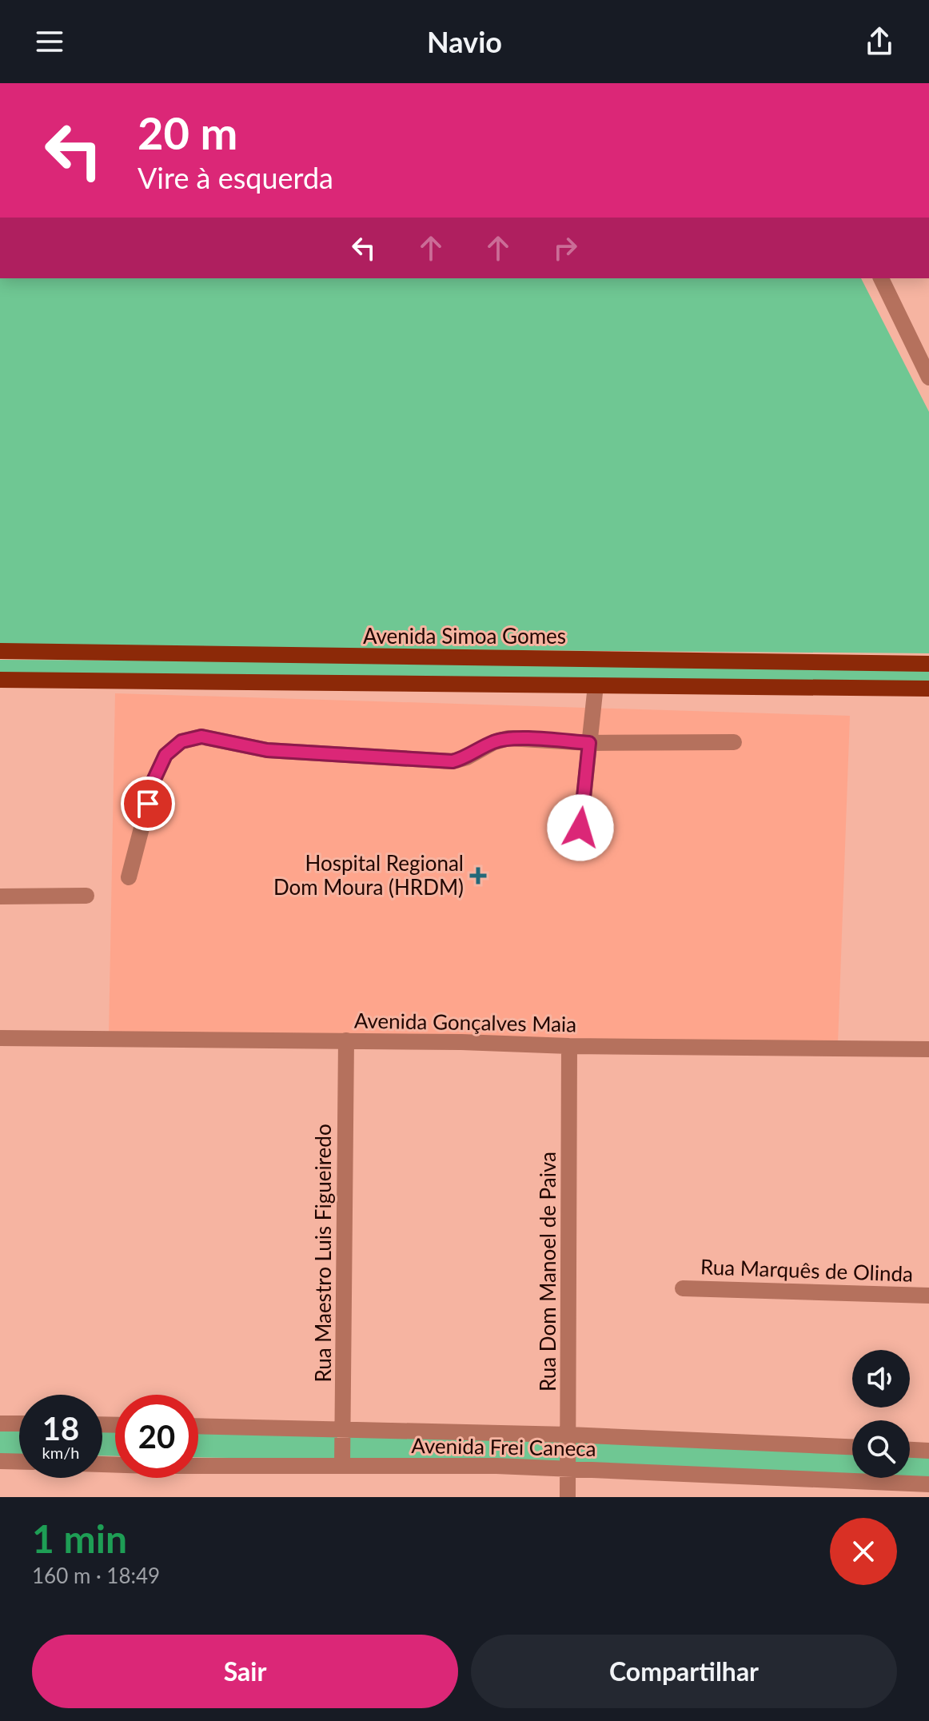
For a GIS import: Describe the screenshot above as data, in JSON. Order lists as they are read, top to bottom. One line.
{"streets":{"main road":["Avenida Simoa Gomes"],"street":["Avenida Gonçalves Maia","Rua Maestro Luis Figueiredo","Rua Marquês de Olinda","Rua Dom Manoel de Paiva","Avenida Frei Caneca"]},"crossings":[["Avenida Gonçalves Maia","Rua Maestro Luis Figueiredo"],["Avenida Gonçalves Maia","Rua Dom Manoel de Paiva"],["Rua Maestro Luis Figueiredo","Avenida Frei Caneca"],["Rua Dom Manoel de Paiva","Avenida Frei Caneca"]],"places":{"health":["Hospital Regional Dom Moura (HRDM)"]},"page":{"header":"Navio","turn":["20 m","Vire à esquerda"],"speed":"18 km/h","limit":"20","heading":["1 min","160 m · 18:49"],"buttons":["Sair","Compartilhar"]}}
